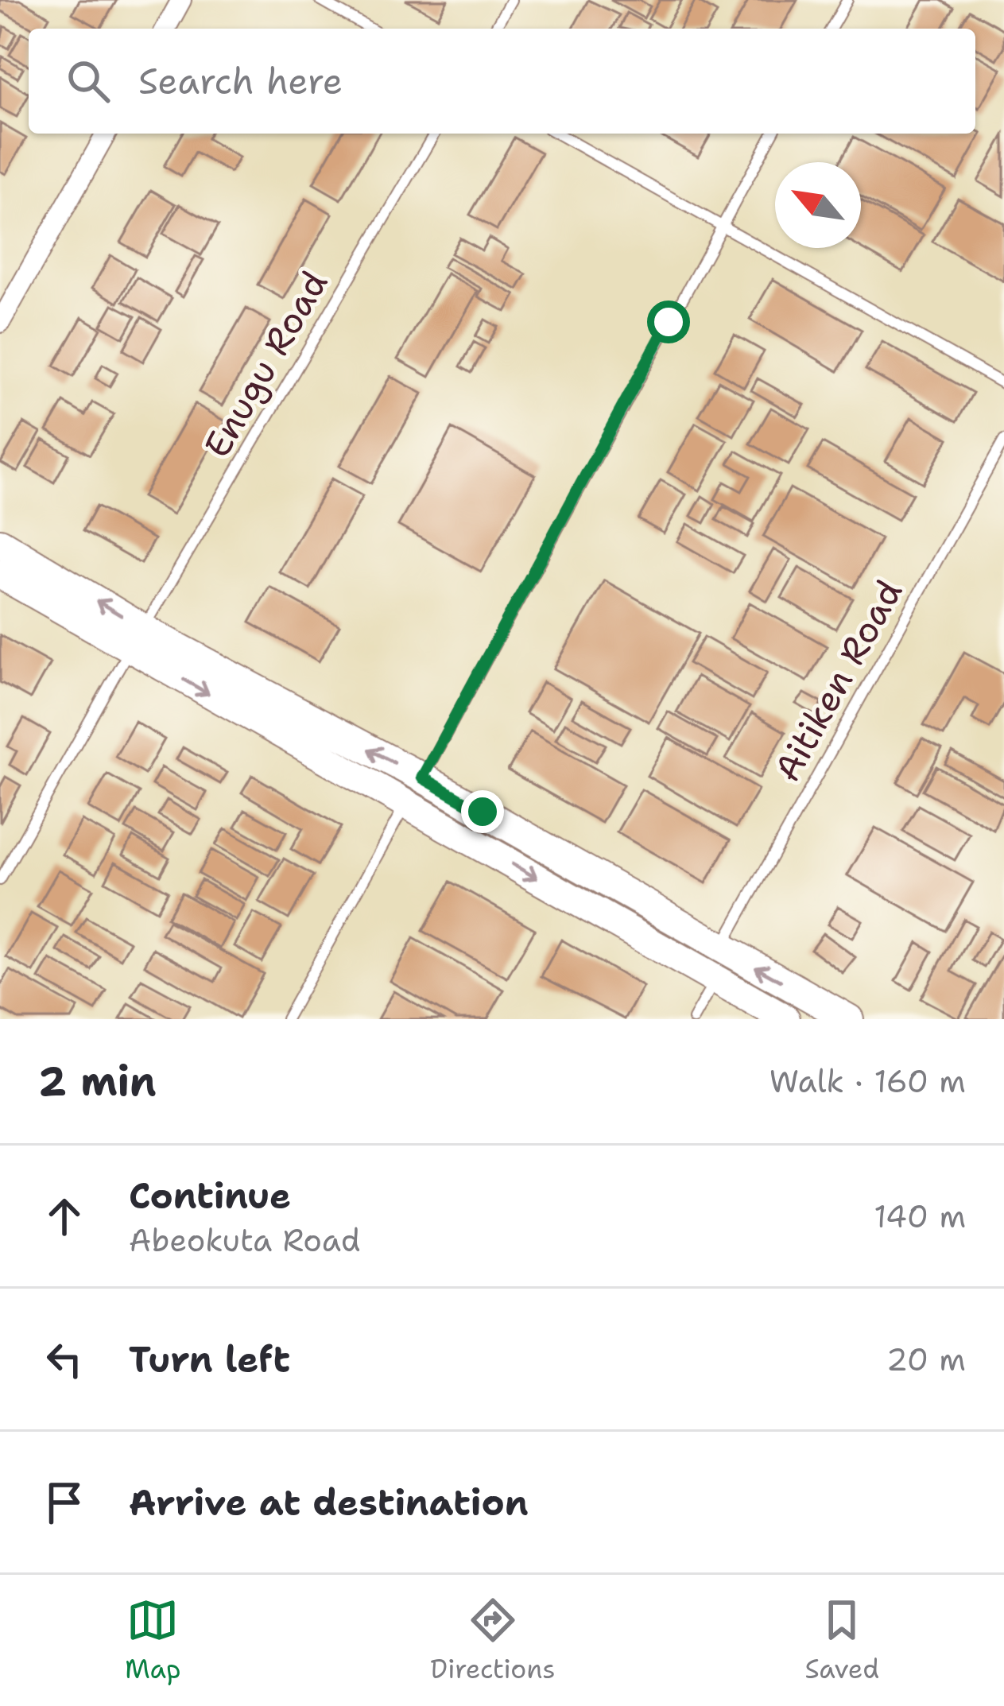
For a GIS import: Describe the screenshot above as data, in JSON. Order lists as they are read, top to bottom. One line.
{"streets":{"lane":["Enugu Road","Aitiken Road"]},"north":"top left","page":{"search":"Search here","heading":["2 min","Walk · 160 m"],"list":[["Continue","Abeokuta Road","140 m"],["Turn left","20 m"],"Arrive at destination"],"nav":["Map","Directions","Saved"]}}
